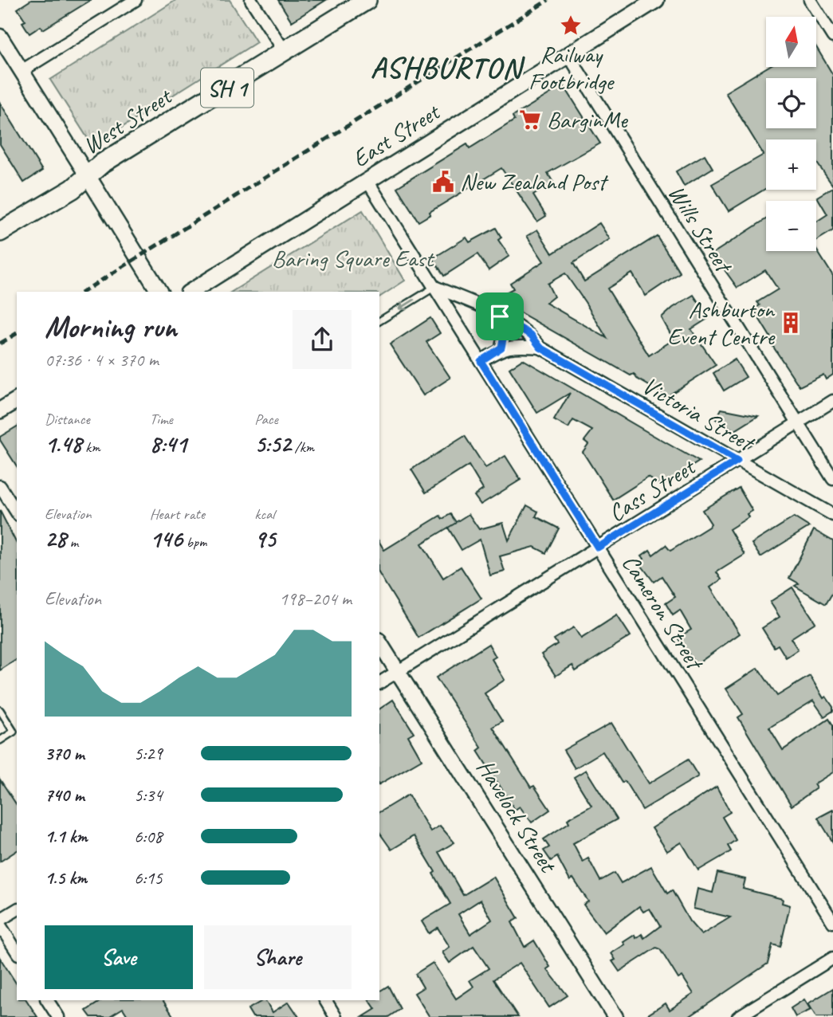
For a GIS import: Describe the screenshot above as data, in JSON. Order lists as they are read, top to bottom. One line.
{"streets":{"highway":["SH 1","West Street"],"main road":["East Street"],"street":["Wills Street","Victoria Street","Cass Street","Cameron Street","Havelock Street"]},"crossings":[["East Street","Wills Street"],["East Street","Cameron Street"],["Wills Street","Cass Street"],["Victoria Street","Cass Street"],["Victoria Street","Cameron Street"],["Cass Street","Cameron Street"],["Cass Street","Havelock Street"]],"districts":["ASHBURTON"],"parks":["Baring Square East"],"places":{"place":["Railway Footbridge"],"supermarket":["BarginMe"],"public building":["New Zealand Post"],"building":["Ashburton Event Centre"]},"north":"top","page":{"map_buttons":["+","−"],"heading":["Morning run","07:36 · 4 × 370 m"],"stats":[["Distance","1.48 km"],["Time","8:41"],["Pace","5:52 /km"],["Elevation","28 m"],["Heart rate","146 bpm"],["kcal","95"]],"chart":["Elevation","198–204 m"],"list":[{"name":"370 m","note":"5:29"},{"name":"740 m","note":"5:34"},{"name":"1.1 km","note":"6:08"},{"name":"1.5 km","note":"6:15"}],"buttons":["Save","Share"]}}
